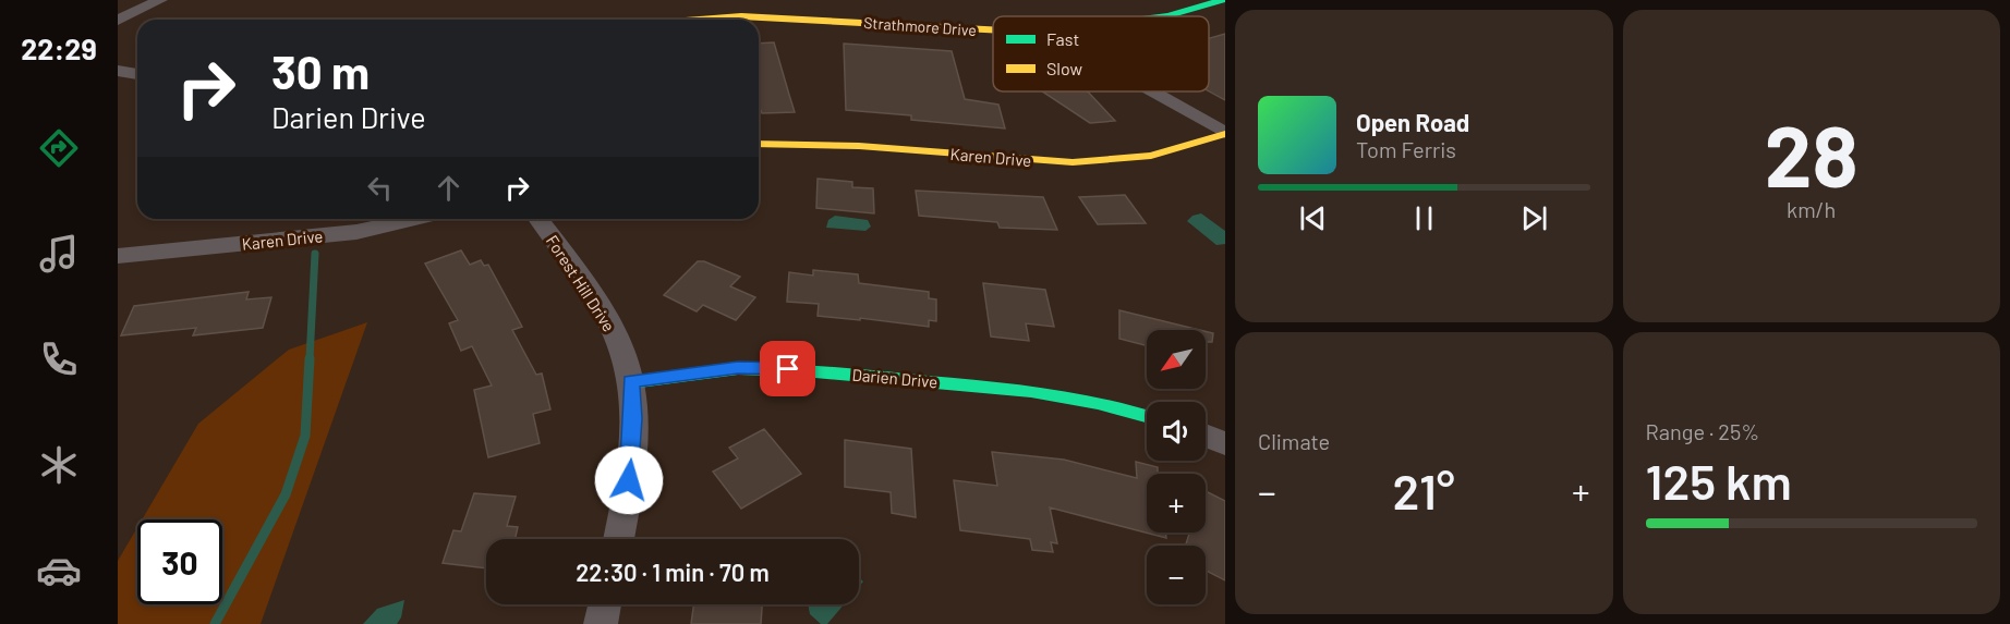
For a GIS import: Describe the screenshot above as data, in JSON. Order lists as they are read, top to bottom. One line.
{"streets":{"street":["Strathmore Drive","Karen Drive","Forest Hill Drive","Darien Drive"]},"crossings":[["Forest Hill Drive","Darien Drive"]],"legend":["Fast","Slow"],"north":"bottom left","page":{"tabs":"22:29","tile":[["28","km/h"],"Climate",["Range · 25%","125 km"]],"turn":["30 m","Darien Drive"],"song":["Open Road","Tom Ferris"],"map_buttons":["+","−"],"heat":["−","21°","+"],"limit":"30","trip":"22:30 · 1 min · 70 m"}}
